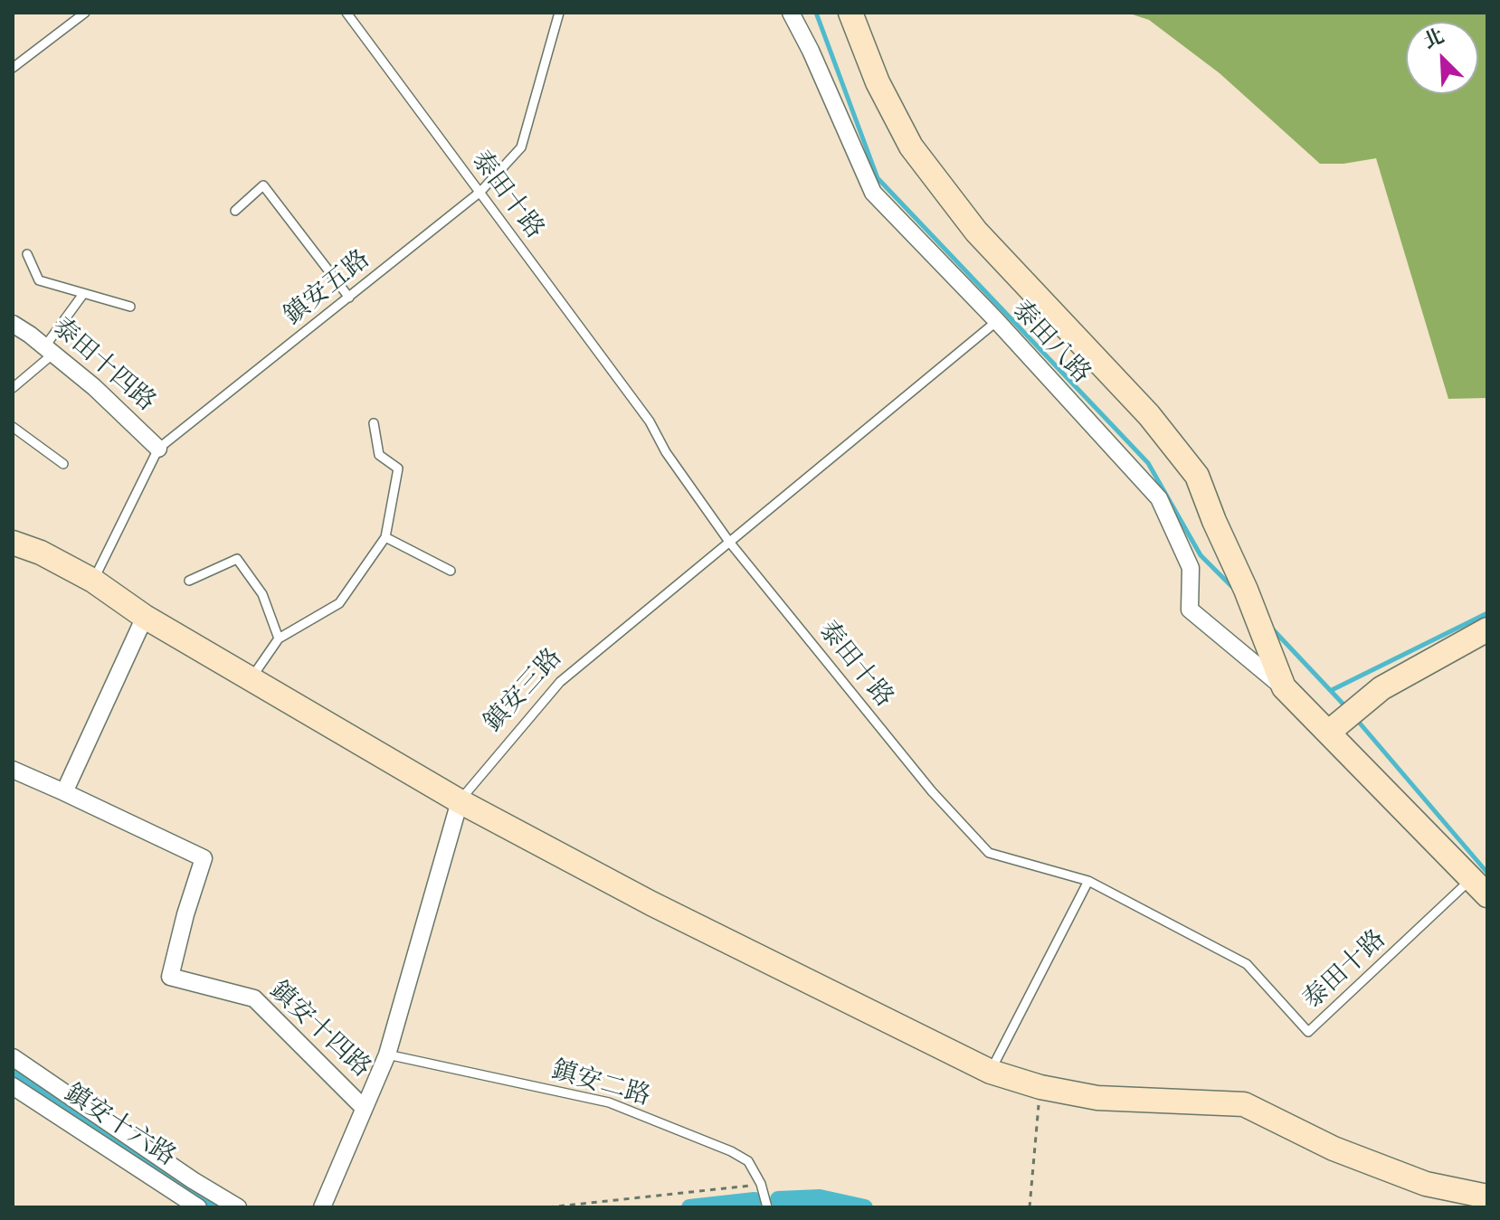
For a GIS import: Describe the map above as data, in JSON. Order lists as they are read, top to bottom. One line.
{"streets":{"street":["泰田八路","泰田十四路","鎮安三路","鎮安十四路","鎮安十六路"],"lane":["泰田十路","鎮安五路","鎮安二路"]},"crossings":[["泰田十路","鎮安五路"],["泰田十路","鎮安三路"],["鎮安五路","泰田十四路"],["泰田八路","鎮安三路"],["鎮安三路","鎮安十四路"],["鎮安三路","鎮安二路"]],"north":"top left"}
